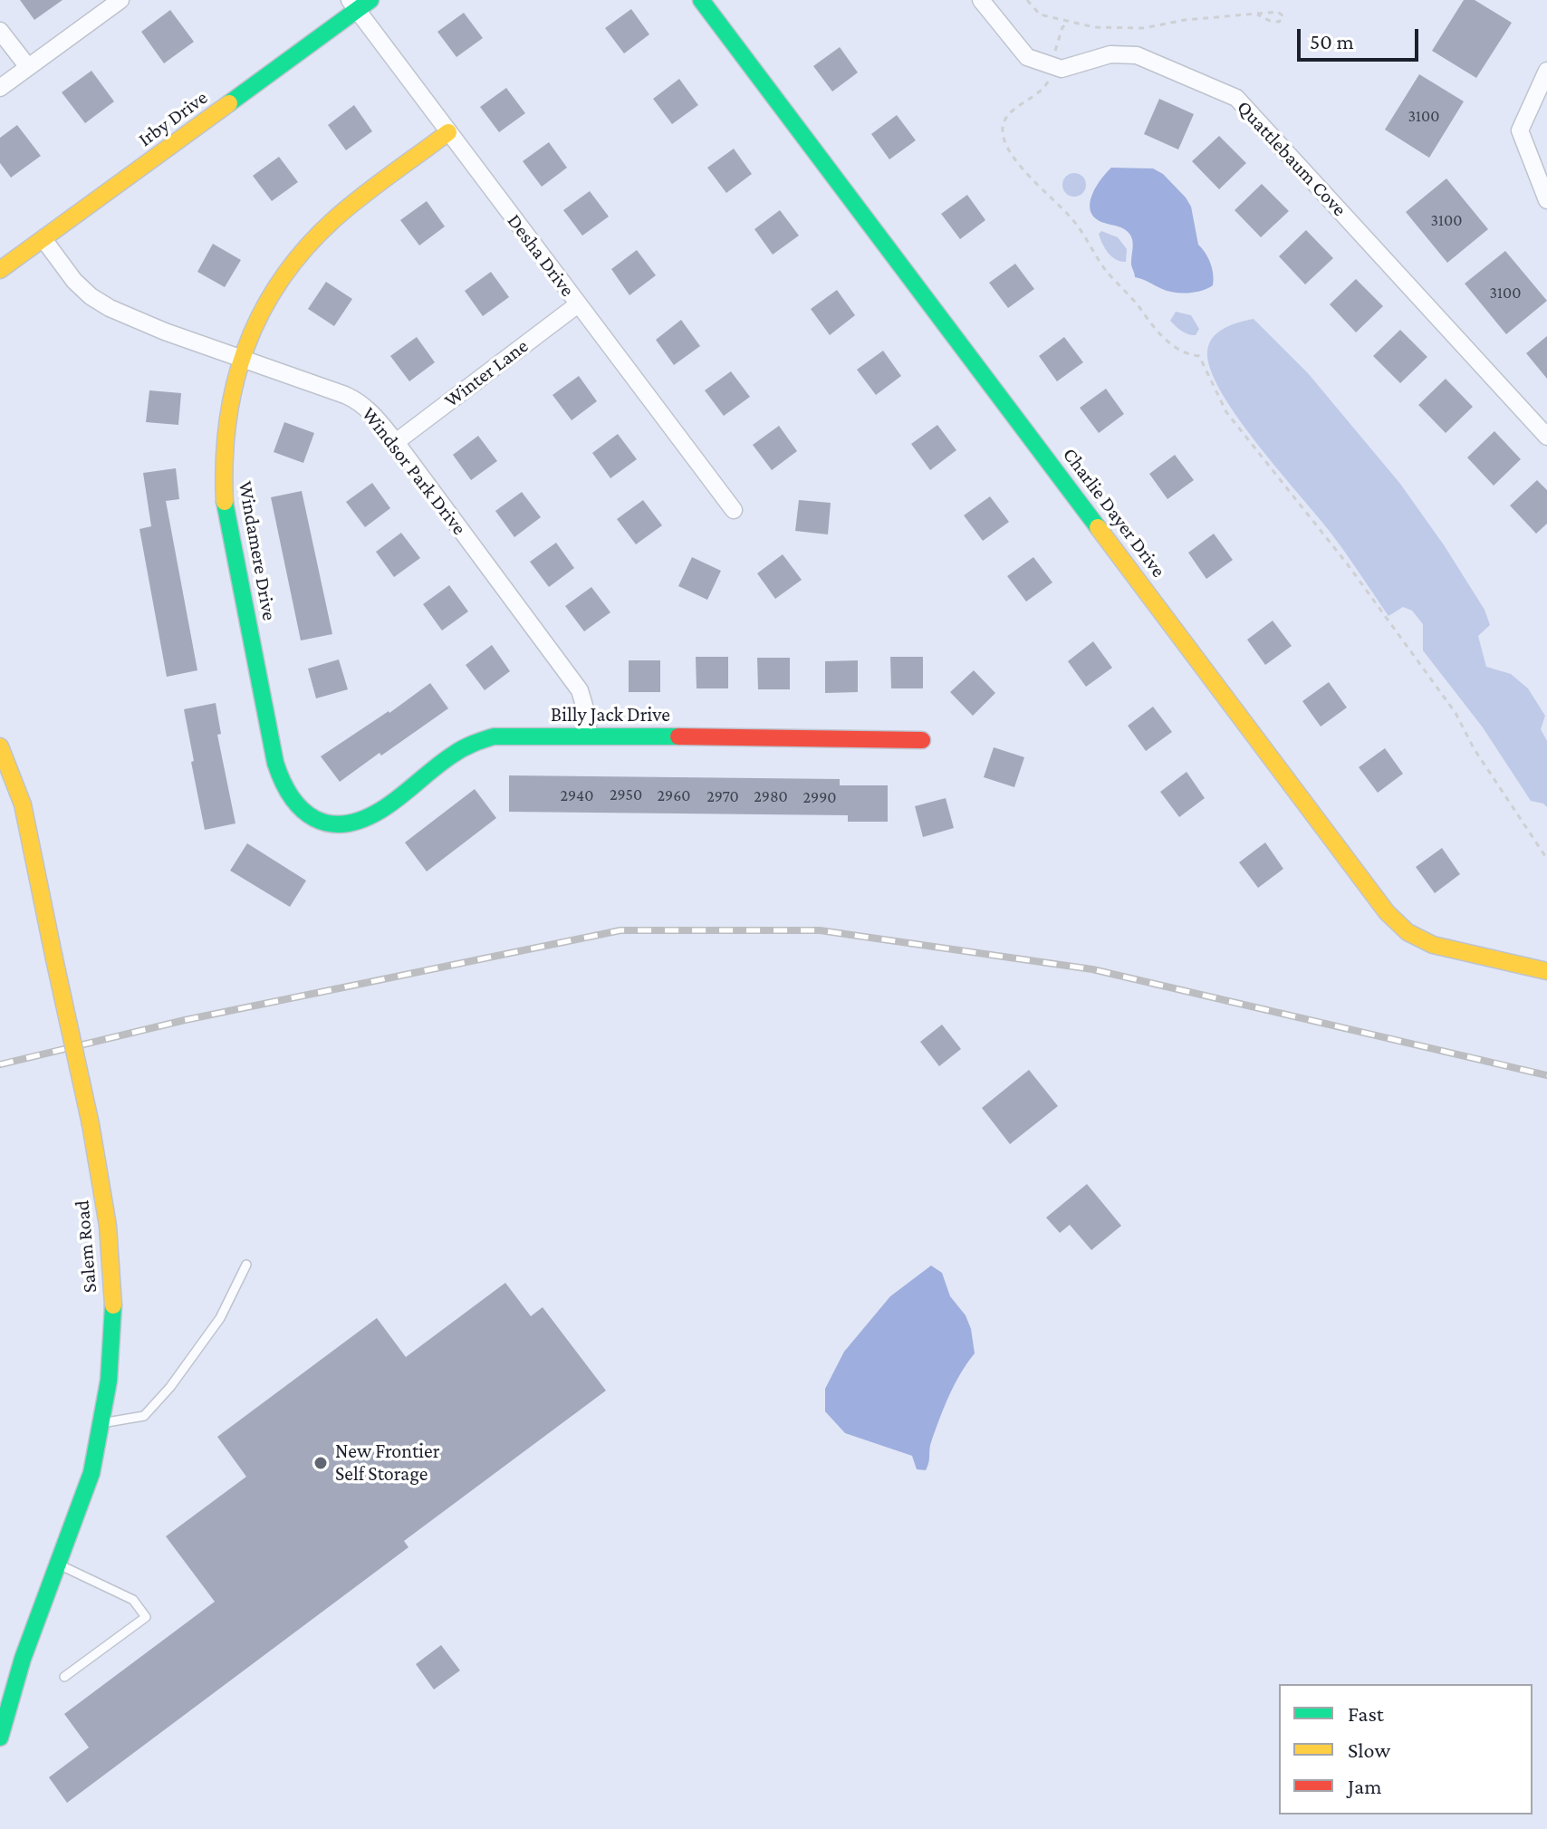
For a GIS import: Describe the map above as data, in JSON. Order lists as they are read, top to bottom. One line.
{"streets":{"street":["Irby Drive","Quattlebaum Cove","Desha Drive","Winter Lane","Windsor Park Drive","Charlie Dayer Drive","Windamere Drive","Billy Jack Drive","Salem Road"]},"crossings":[["Irby Drive","Desha Drive"],["Irby Drive","Windsor Park Drive"],["Desha Drive","Winter Lane"],["Desha Drive","Windamere Drive"],["Winter Lane","Windsor Park Drive"],["Windsor Park Drive","Windamere Drive"],["Windsor Park Drive","Billy Jack Drive"],["Windamere Drive","Billy Jack Drive"]],"places":["New Frontier Self Storage"],"house_numbers":["3100","3100","3100","2950","2940","2960","2970","2980","2990"],"legend":["Fast","Slow","Jam"],"scale_bar":"50 m"}
